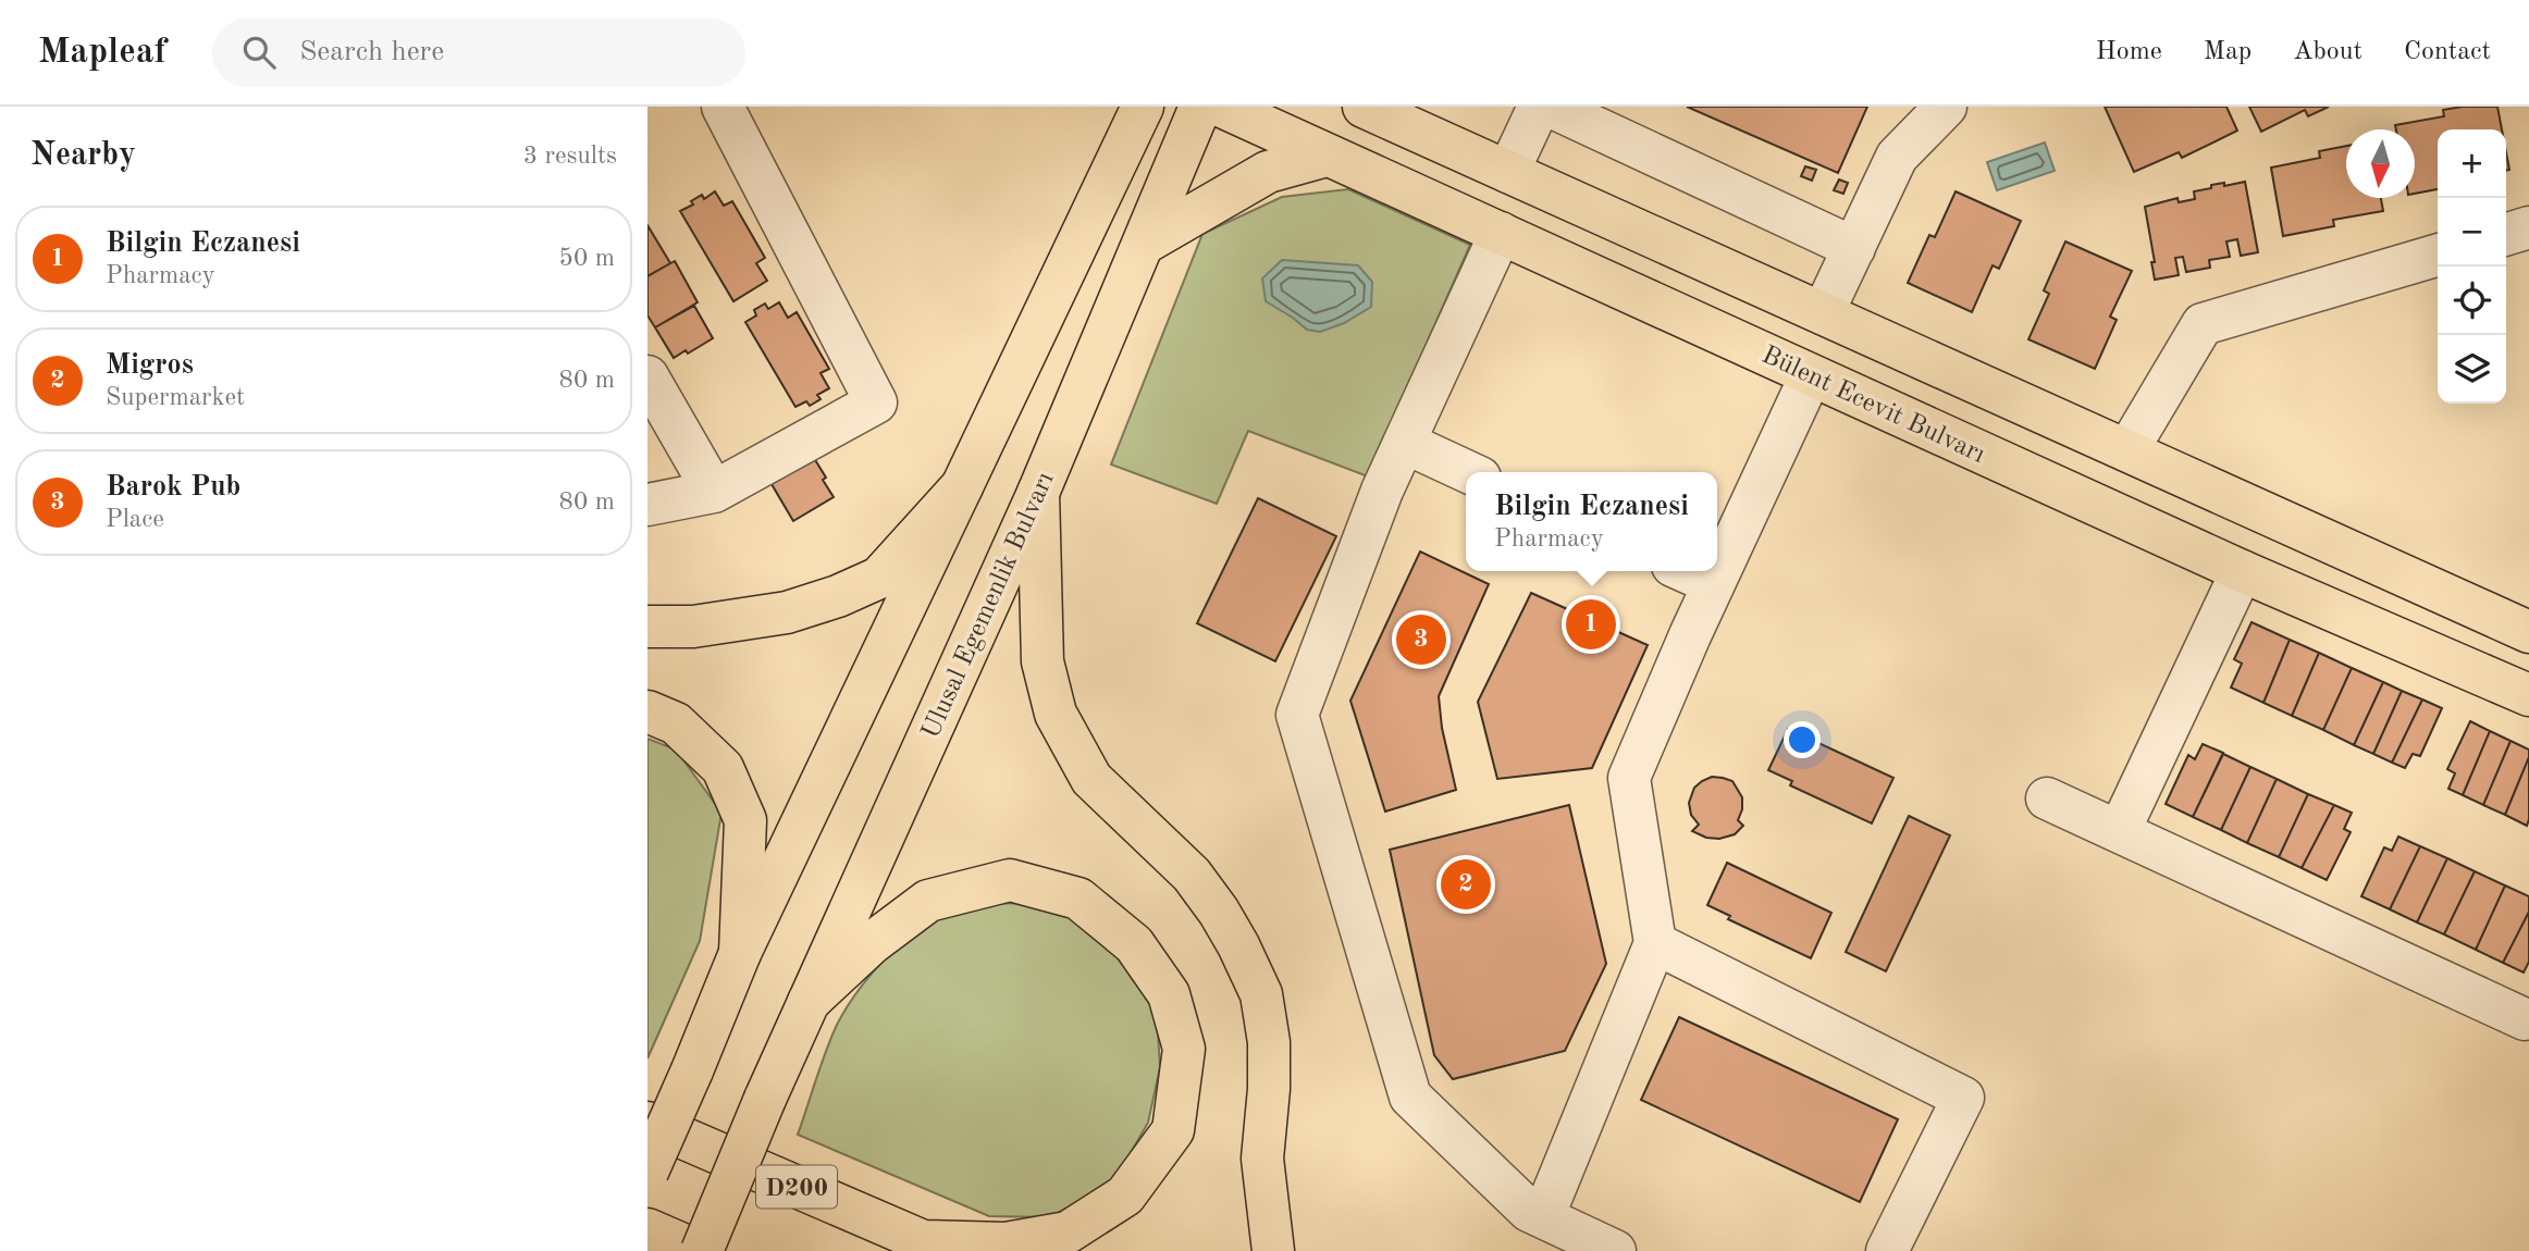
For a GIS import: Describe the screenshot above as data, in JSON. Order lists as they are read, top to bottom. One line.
{"streets":{"main road":["Bülent Ecevit Bulvarı","Ulusal Egemenlik Bulvarı","D200"]},"north":"bottom","page":{"header":"Mapleaf","search":"Search here","nav":["Home","Map","About","Contact"],"heading":["Nearby","3 results"],"map_buttons":["+","−"],"list":[{"mark":"1","name":"Bilgin Eczanesi","note":"Pharmacy","value":"50 m"},{"mark":"2","name":"Migros","note":"Supermarket","value":"80 m"},{"mark":"3","name":"Barok Pub","note":"Place","value":"80 m"}],"popup":["Bilgin Eczanesi","Pharmacy"],"pins":["1","3","2"]}}
